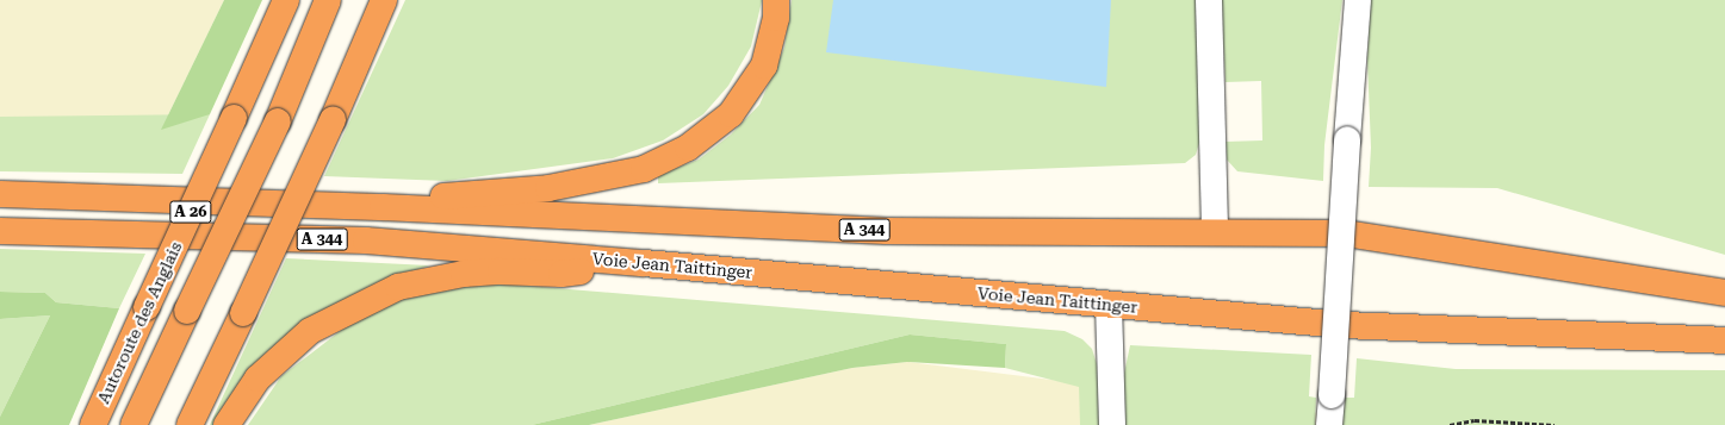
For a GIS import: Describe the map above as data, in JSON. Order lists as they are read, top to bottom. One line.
{"streets":{"highway":["A 26","A 344","Voie Jean Taittinger","Autoroute des Anglais"]}}
